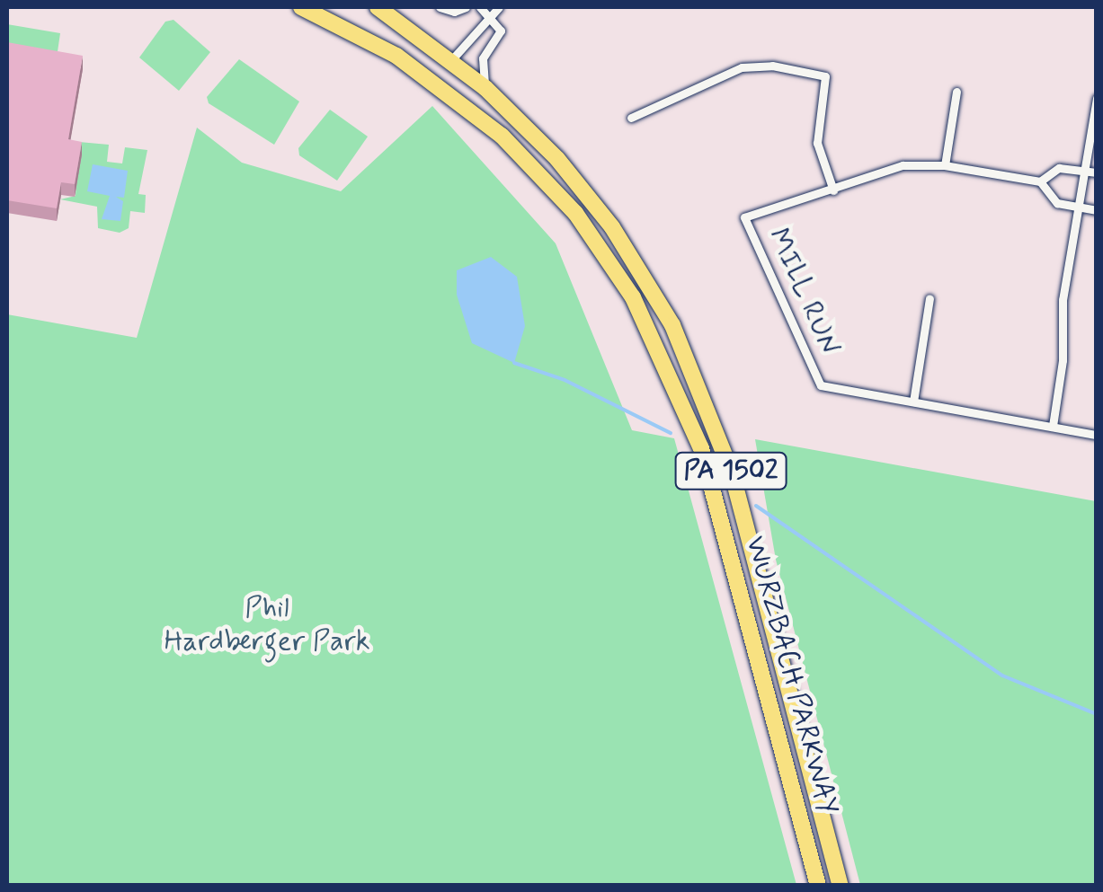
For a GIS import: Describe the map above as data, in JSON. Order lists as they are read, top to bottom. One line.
{"streets":{"highway":["PA 1502","WURZBACH PARKWAY"],"street":["MILL RUN"]},"parks":["Phil Hardberger Park"]}
